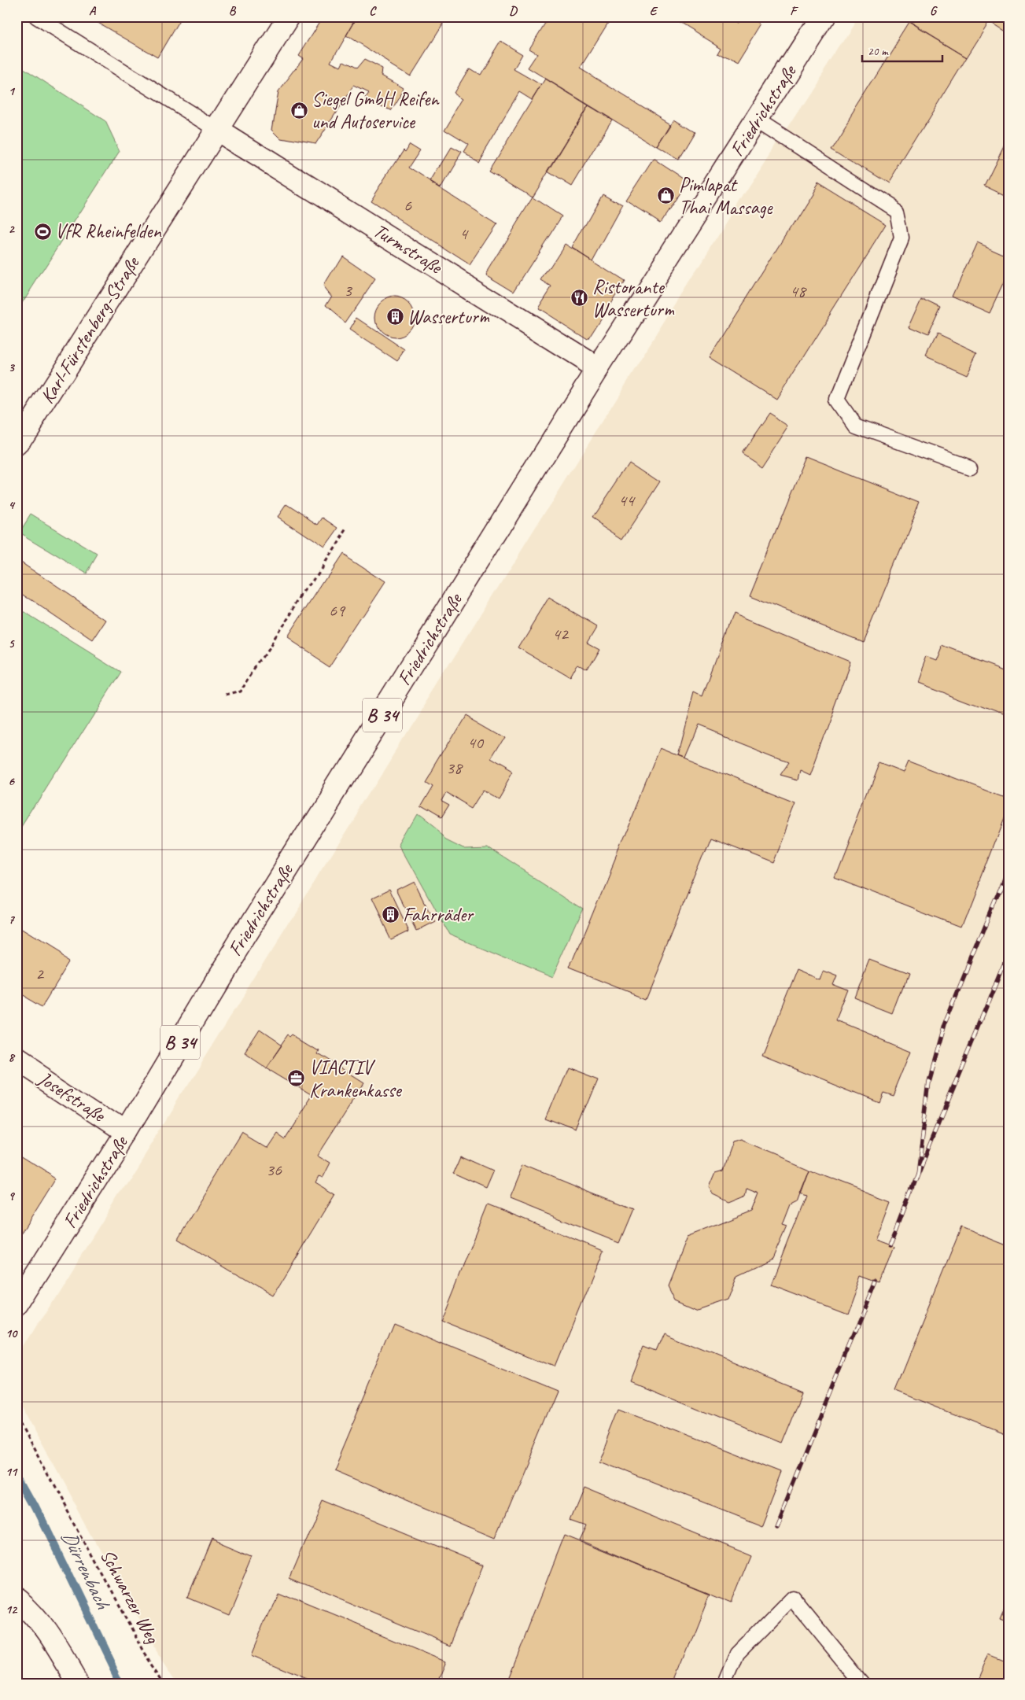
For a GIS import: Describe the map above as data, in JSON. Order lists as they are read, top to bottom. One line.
{"streets":{"main road":["Friedrichstraße","Turmstraße","Karl-Fürstenberg-Straße","B 34","Josefstraße"],"path":["Schwarzer Weg"]},"crossings":[["Friedrichstraße","Turmstraße"],["Friedrichstraße","Josefstraße"],["Turmstraße","Karl-Fürstenberg-Straße"]],"water":["Dürrenbach"],"places":{"shop":["Siegel GmbH Reifen und Autoservice","Pimlapat Thai Massage"],"sports":["VfR Rheinfelden"],"restaurant":["Ristorante Wasserturm"],"building":["Wasserturm","Fahrräder"],"office":["VIACTIV Krankenkasse"]},"house_numbers":["6","4","3","48","44","69","42","40","38","2","36"],"scale_bar":"20 m","grid":{"columns":["A","B","C","D","E","F","G"],"rows":["1","2","3","4","5","6","7","8","9","10","11","12"]}}
